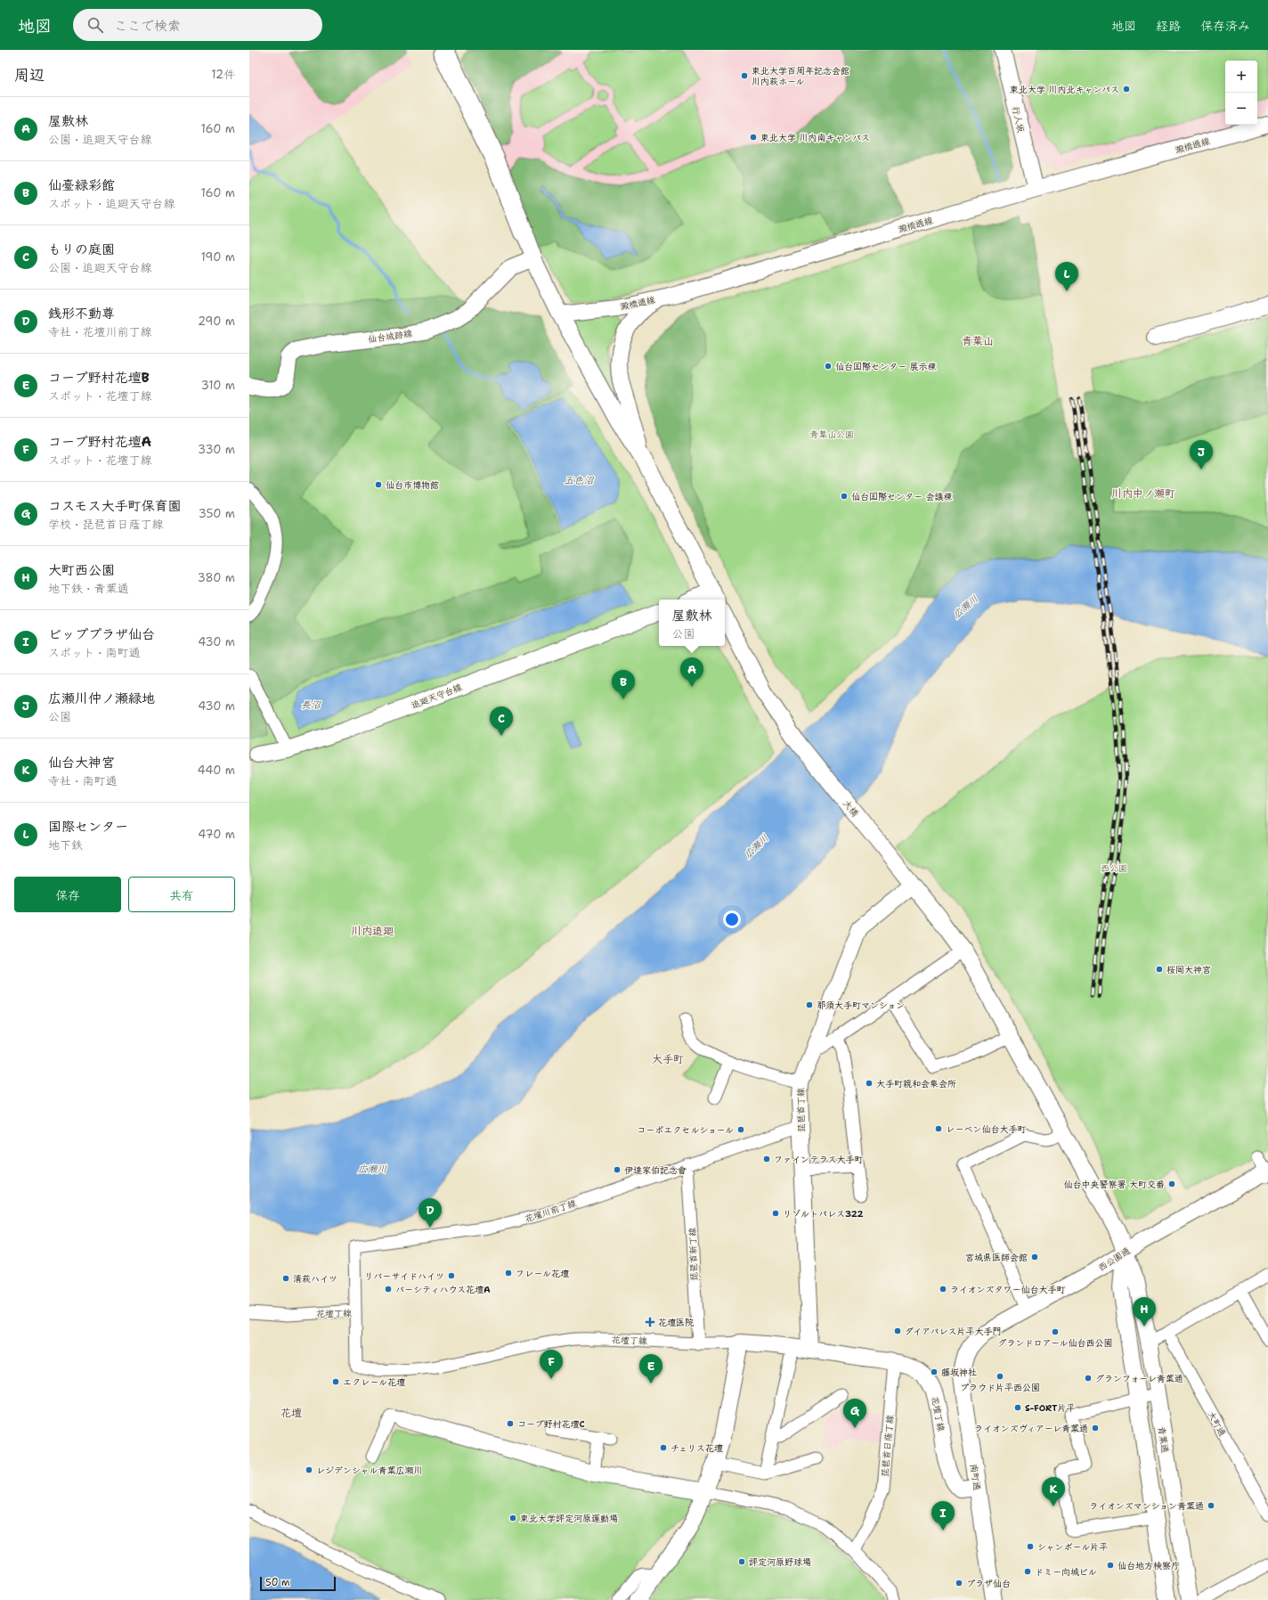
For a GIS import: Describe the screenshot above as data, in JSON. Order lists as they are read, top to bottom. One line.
{"streets":{"street":["行人坂","澱橋通線","仙台城跡線","追廻天守台線","大橋","琵琶首丁線","花壇川前丁線","琵琶首新丁線","西公園通","花壇丁線","大町通","青葉通","琵琶首日蔭丁線","南町通"]},"crossings":[["行人坂","澱橋通線"],["大橋","琵琶首丁線"],["大橋","西公園通"],["大橋","青葉通"],["琵琶首丁線","花壇川前丁線"],["琵琶首丁線","花壇丁線"],["花壇川前丁線","琵琶首新丁線"],["花壇川前丁線","花壇丁線"],["琵琶首新丁線","花壇丁線"],["西公園通","青葉通"],["西公園通","南町通"],["花壇丁線","琵琶首日蔭丁線"],["花壇丁線","南町通"]],"districts":["青葉山","川内中ノ瀬町","川内追廻","大手町","花壇"],"water":["五色沼","広瀬川","長沼"],"parks":["青葉山公園","西公園"],"places":{"other":["東北大学百周年記念会館 川内萩ホール","東北大学 川内北キャンパス","東北大学 川内南キャンパス","仙台国際センター 展示棟","仙台市博物館","仙台国際センター 会議棟","桜岡大神宮","那須大手町マンション","大手町親和会集会所","レーベン仙台大手町","コーポエクセルショール","ファインテラス大手町","伊達家伯記念會","仙台中央警察署 大町交番","リゾルトパレス322","宮城県医師会館","フレール花壇","リバーサイドハイツ","清萩ハイツ","バーシティハウス花壇A","ライオンズタワー仙台大手町","ダイアパレス片平大手門","グランドロアール仙台西公園","藤坂神社","プラウド片平西公園","グランフォーレ青葉通","エクレール花壇","S-FORT片平","コープ野村花壇C","ライオンズヴィアーレ青葉通","チェリス花壇","レジデンシャル青葉広瀬川","ライオンズマンション青葉通","東北大学評定河原運動場","シャンボール片平","評定河原野球場","仙台地方検察庁","ドミー向城ビル","プラザ仙台"],"health":["花壇医院"]},"scale_bar":"50 m","page":{"header":"地図","search":"ここで検索","nav":["地図","経路","保存済み"],"heading":["周辺","12件"],"map_buttons":["+","−"],"list":[{"mark":"A","name":"屋敷林","note":"公園 · 追廻天守台線","value":"160 m"},{"mark":"B","name":"仙臺緑彩館","note":"スポット · 追廻天守台線","value":"160 m"},{"mark":"C","name":"もりの庭園","note":"公園 · 追廻天守台線","value":"190 m"},{"mark":"D","name":"銭形不動尊","note":"寺社 · 花壇川前丁線","value":"290 m"},{"mark":"E","name":"コープ野村花壇B","note":"スポット · 花壇丁線","value":"310 m"},{"mark":"F","name":"コープ野村花壇A","note":"スポット · 花壇丁線","value":"330 m"},{"mark":"G","name":"コスモス大手町保育園","note":"学校 · 琵琶首日蔭丁線","value":"350 m"},{"mark":"H","name":"大町西公園","note":"地下鉄 · 青葉通","value":"380 m"},{"mark":"I","name":"ビッププラザ仙台","note":"スポット · 南町通","value":"430 m"},{"mark":"J","name":"広瀬川仲ノ瀬緑地","note":"公園","value":"430 m"},{"mark":"K","name":"仙台大神宮","note":"寺社 · 南町通","value":"440 m"},{"mark":"L","name":"国際センター","note":"地下鉄","value":"470 m"}],"pins":["L","J","A","B","C","D","H","F","E","G","K","I"],"popup":["屋敷林","公園"],"buttons":["保存","共有"],"scale":"50 m"}}
